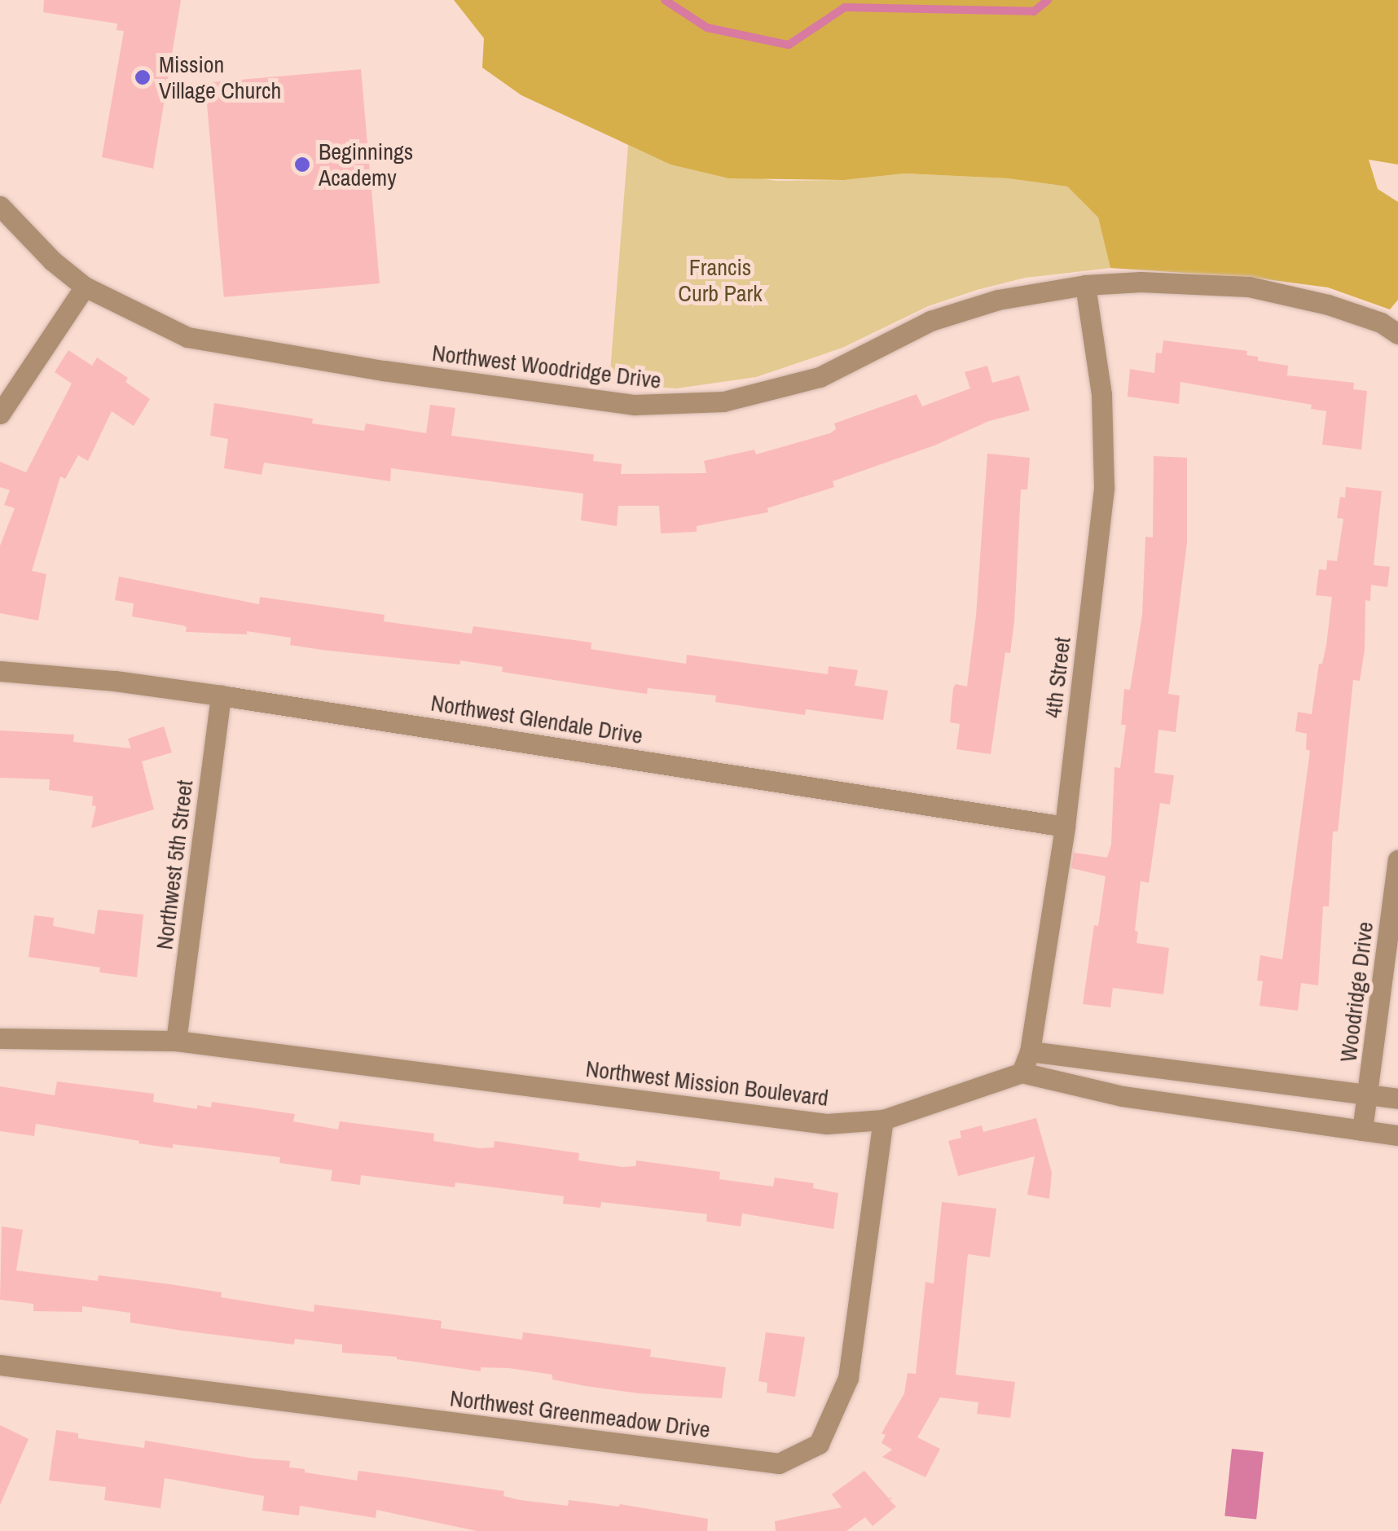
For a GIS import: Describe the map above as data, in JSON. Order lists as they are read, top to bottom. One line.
{"streets":{"street":["Northwest Woodridge Drive","4th Street","Northwest Glendale Drive","Northwest 5th Street","Woodridge Drive","Northwest Mission Boulevard","Northwest Greenmeadow Drive"]},"crossings":[["Northwest Woodridge Drive","4th Street"],["4th Street","Northwest Glendale Drive"],["4th Street","Northwest Mission Boulevard"],["Northwest Glendale Drive","Northwest 5th Street"],["Northwest 5th Street","Northwest Mission Boulevard"],["Northwest Mission Boulevard","Northwest Greenmeadow Drive"]],"parks":["Francis Curb Park"],"places":["Mission Village Church","Beginnings Academy"]}
